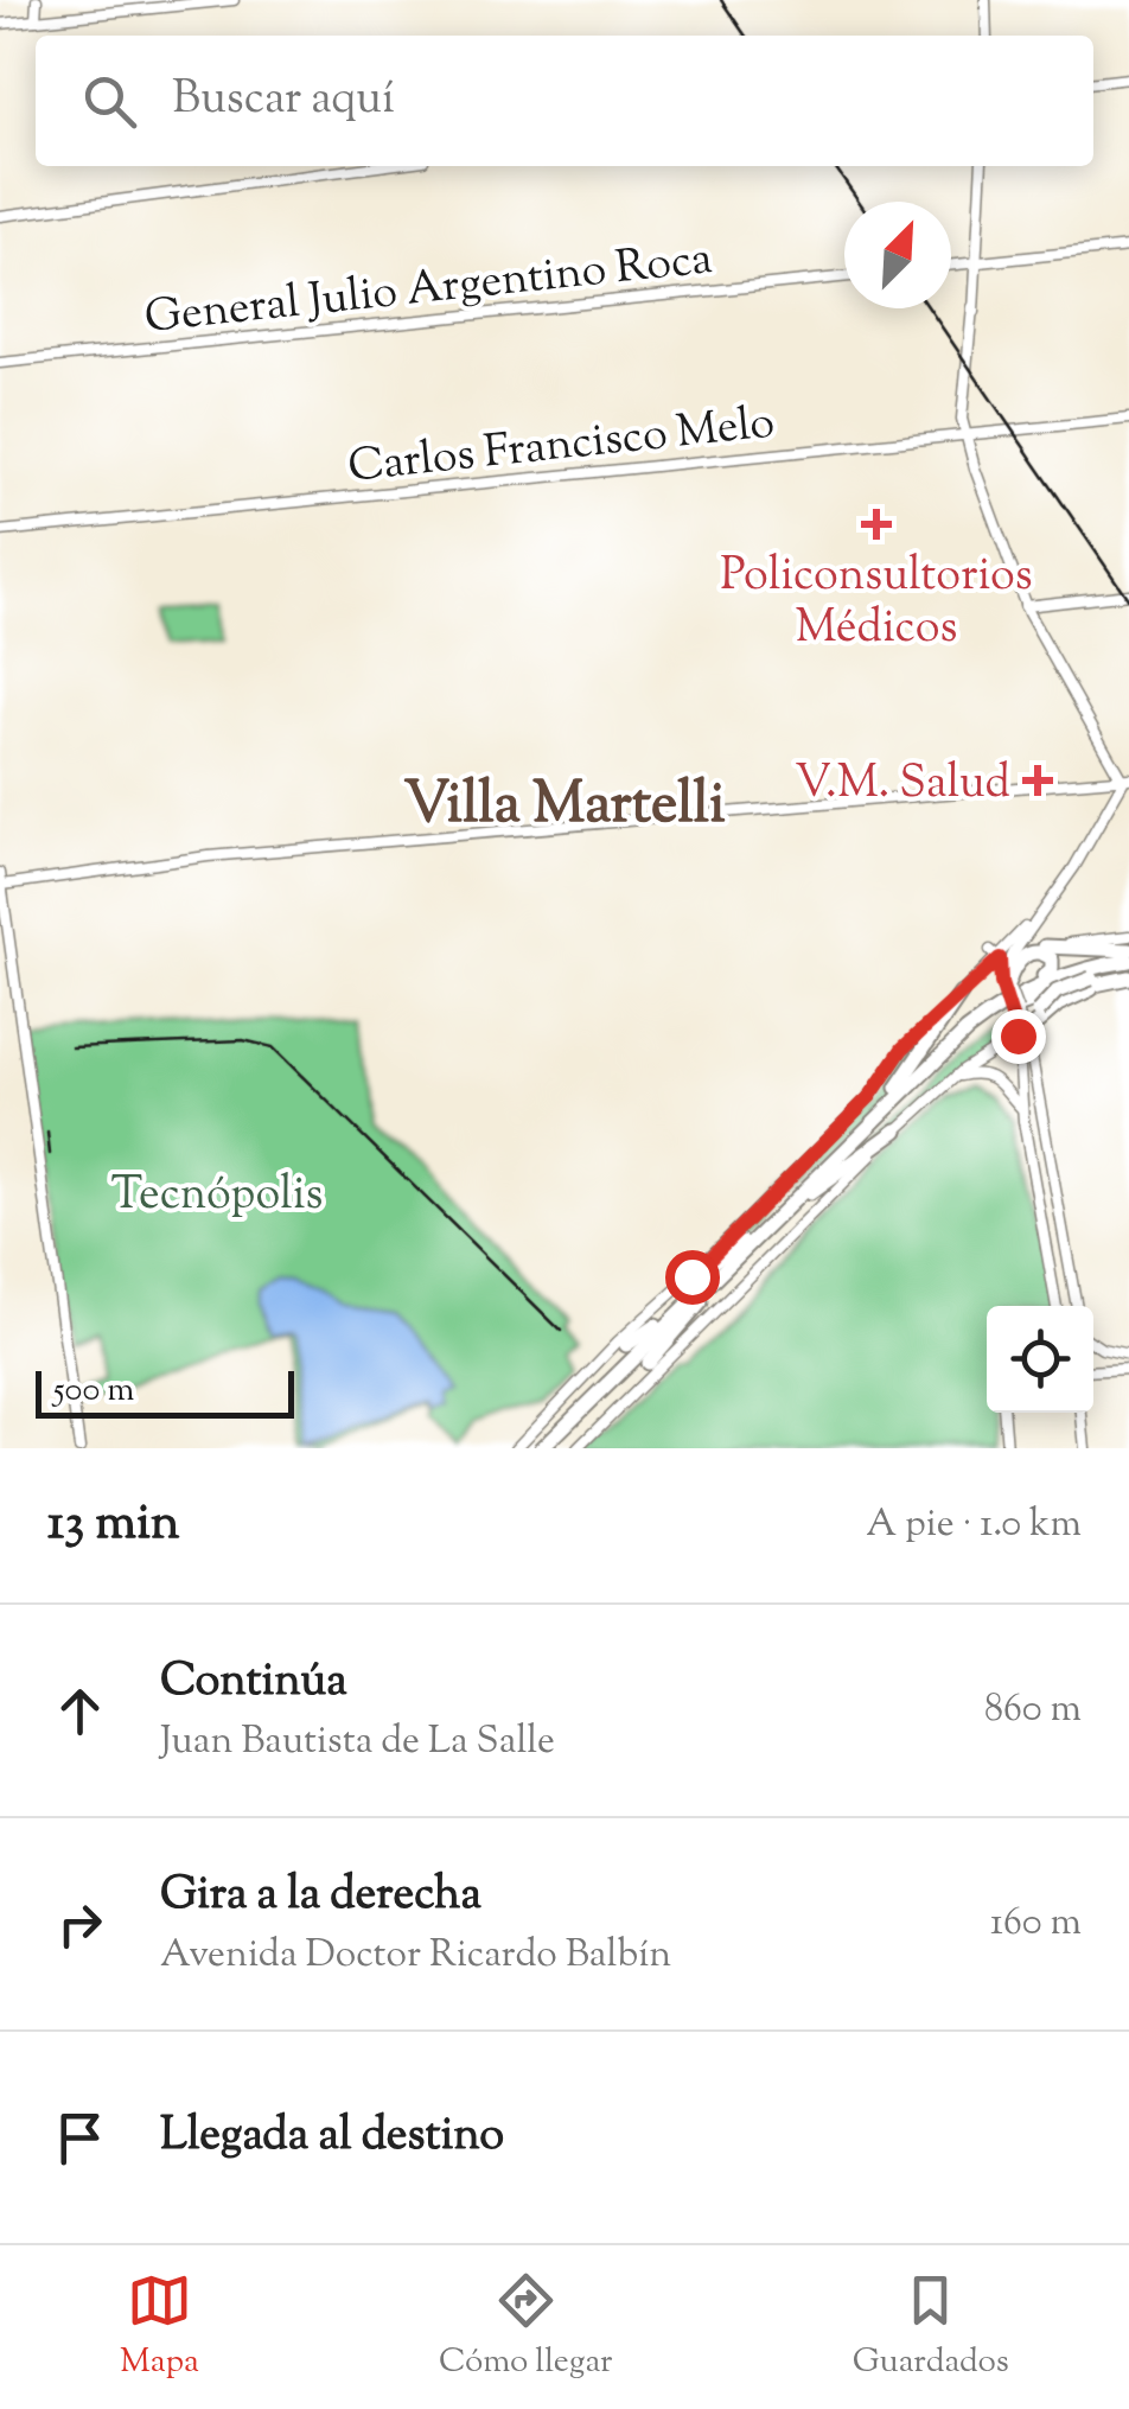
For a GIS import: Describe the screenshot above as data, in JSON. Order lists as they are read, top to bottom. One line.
{"streets":{"street":["General Julio Argentino Roca","Carlos Francisco Melo"]},"districts":["Villa Martelli"],"parks":["Tecnópolis"],"places":{"health":["Policonsultorios Médicos","V.M. Salud"]},"scale_bar":"500 m","north":"top right","page":{"search":"Buscar aquí","scale":"500 m","heading":["13 min","A pie · 1.0 km"],"list":[["Continúa","Juan Bautista de La Salle","860 m"],["Gira a la derecha","Avenida Doctor Ricardo Balbín","160 m"],"Llegada al destino"],"nav":["Mapa","Cómo llegar","Guardados"]}}
